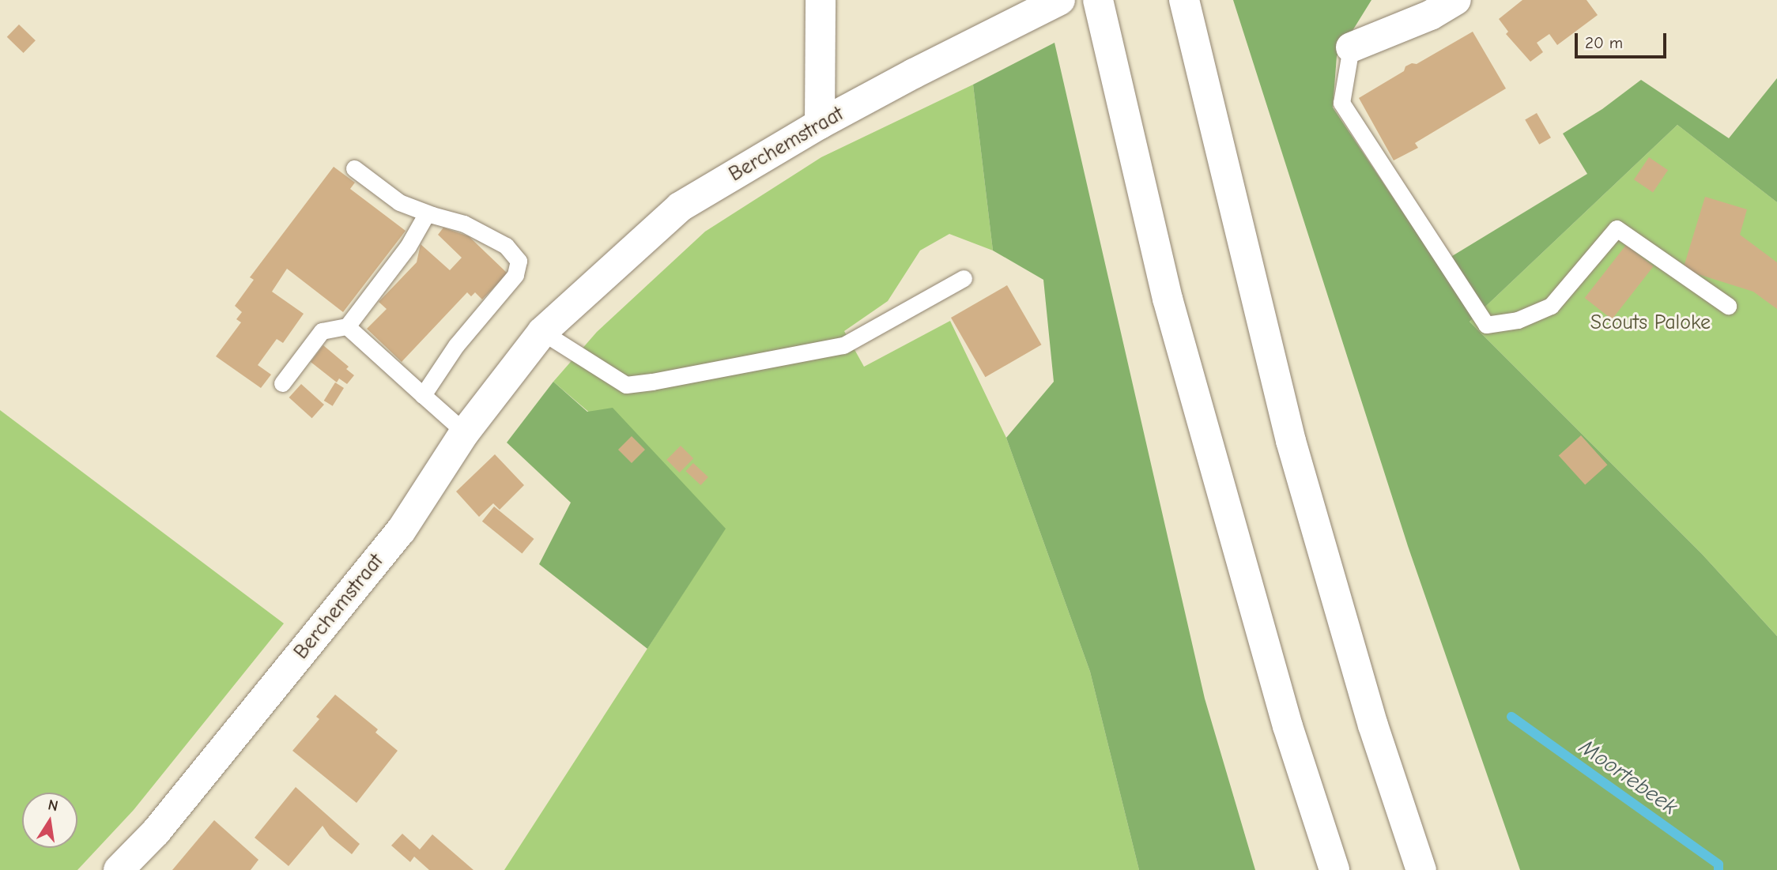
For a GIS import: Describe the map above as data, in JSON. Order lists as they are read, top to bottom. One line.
{"streets":{"main road":["Berchemstraat"]},"water":["Moortebeek"],"parks":["Scouts Paloke"],"scale_bar":"20 m","north":"top"}
